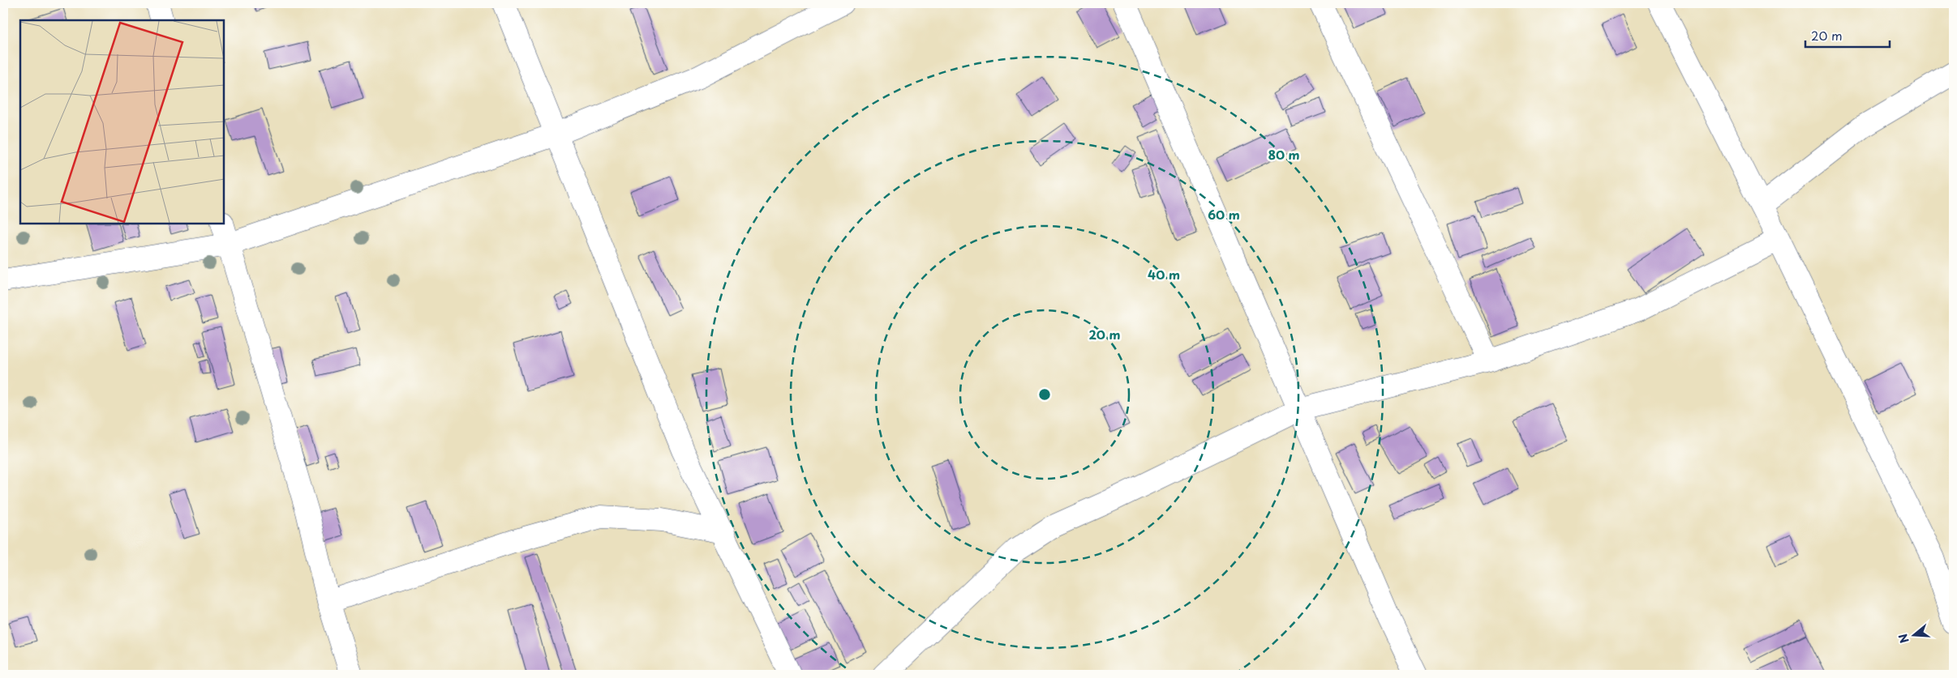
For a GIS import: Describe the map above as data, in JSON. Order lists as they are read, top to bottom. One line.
{"scale_bar":"20 m","north":"left","rings":["80 m","60 m","40 m","20 m"]}
